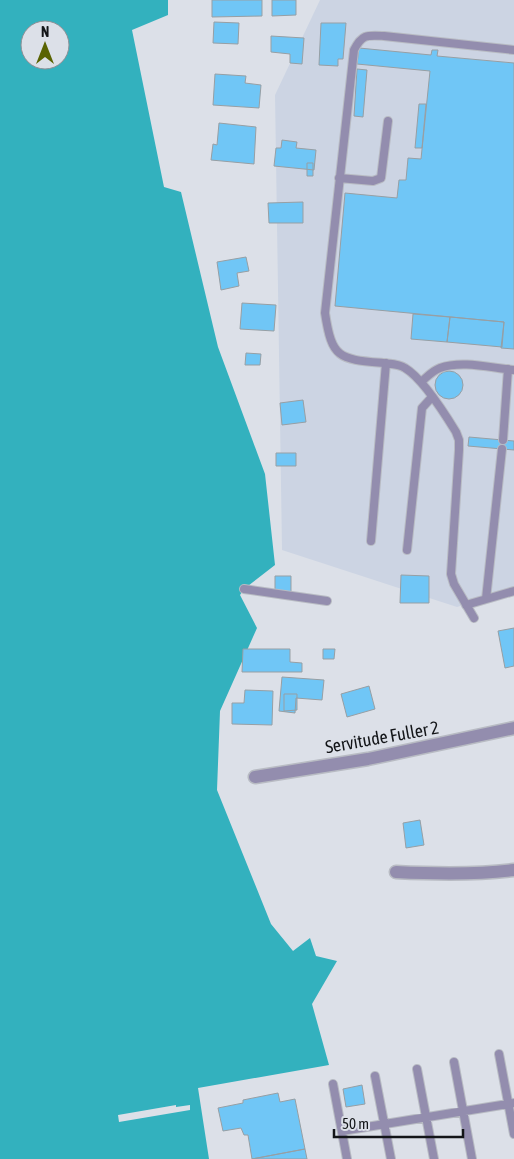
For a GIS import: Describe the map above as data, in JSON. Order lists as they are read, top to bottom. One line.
{"streets":{"street":["Servitude Fuller 2"]},"scale_bar":"50 m","north":"top"}
